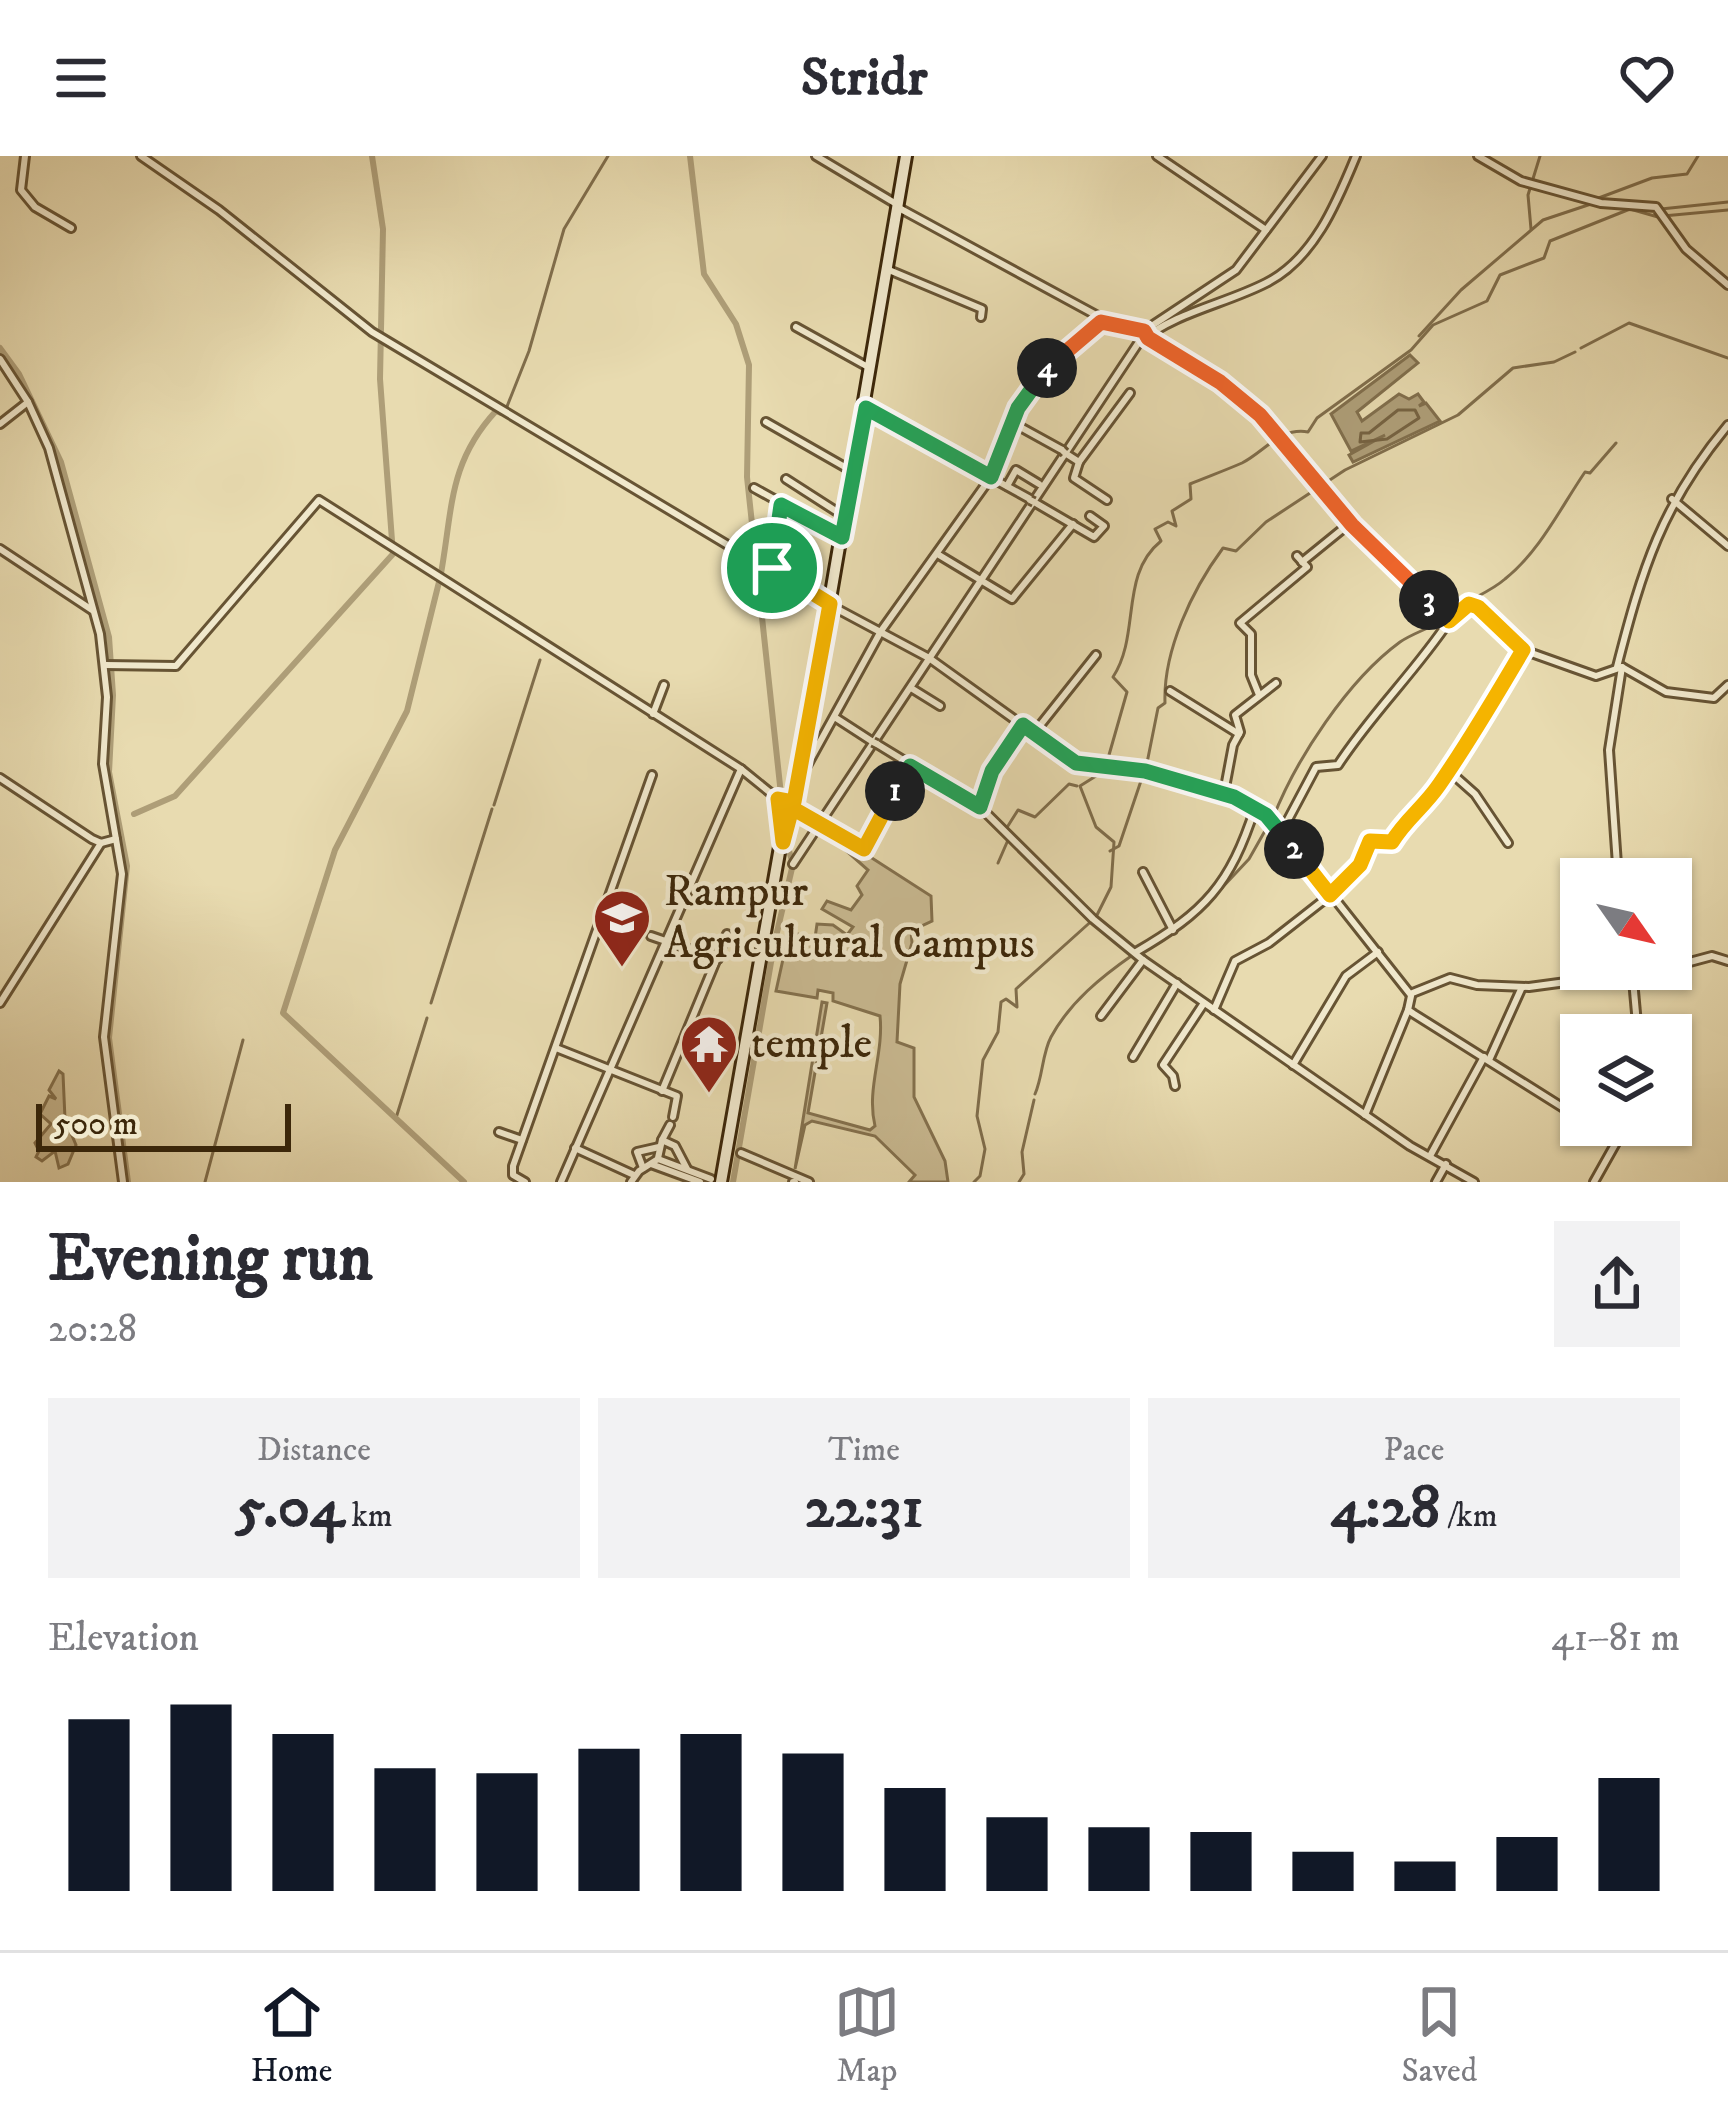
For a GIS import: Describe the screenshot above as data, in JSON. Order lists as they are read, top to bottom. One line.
{"places":{"school or university":["Rampur Agricultural Campus"],"temple":["temple"]},"scale_bar":"500 m","north":"bottom right","page":{"header":"Stridr","pins":["4","3","1","2"],"scale":"500 m","heading":["Evening run","20:28"],"stats":[["Distance","5.04 km"],["Time","22:31"],["Pace","4:28 /km"]],"chart":["Elevation","41–81 m"],"tabs":["Home","Map","Saved"]}}
